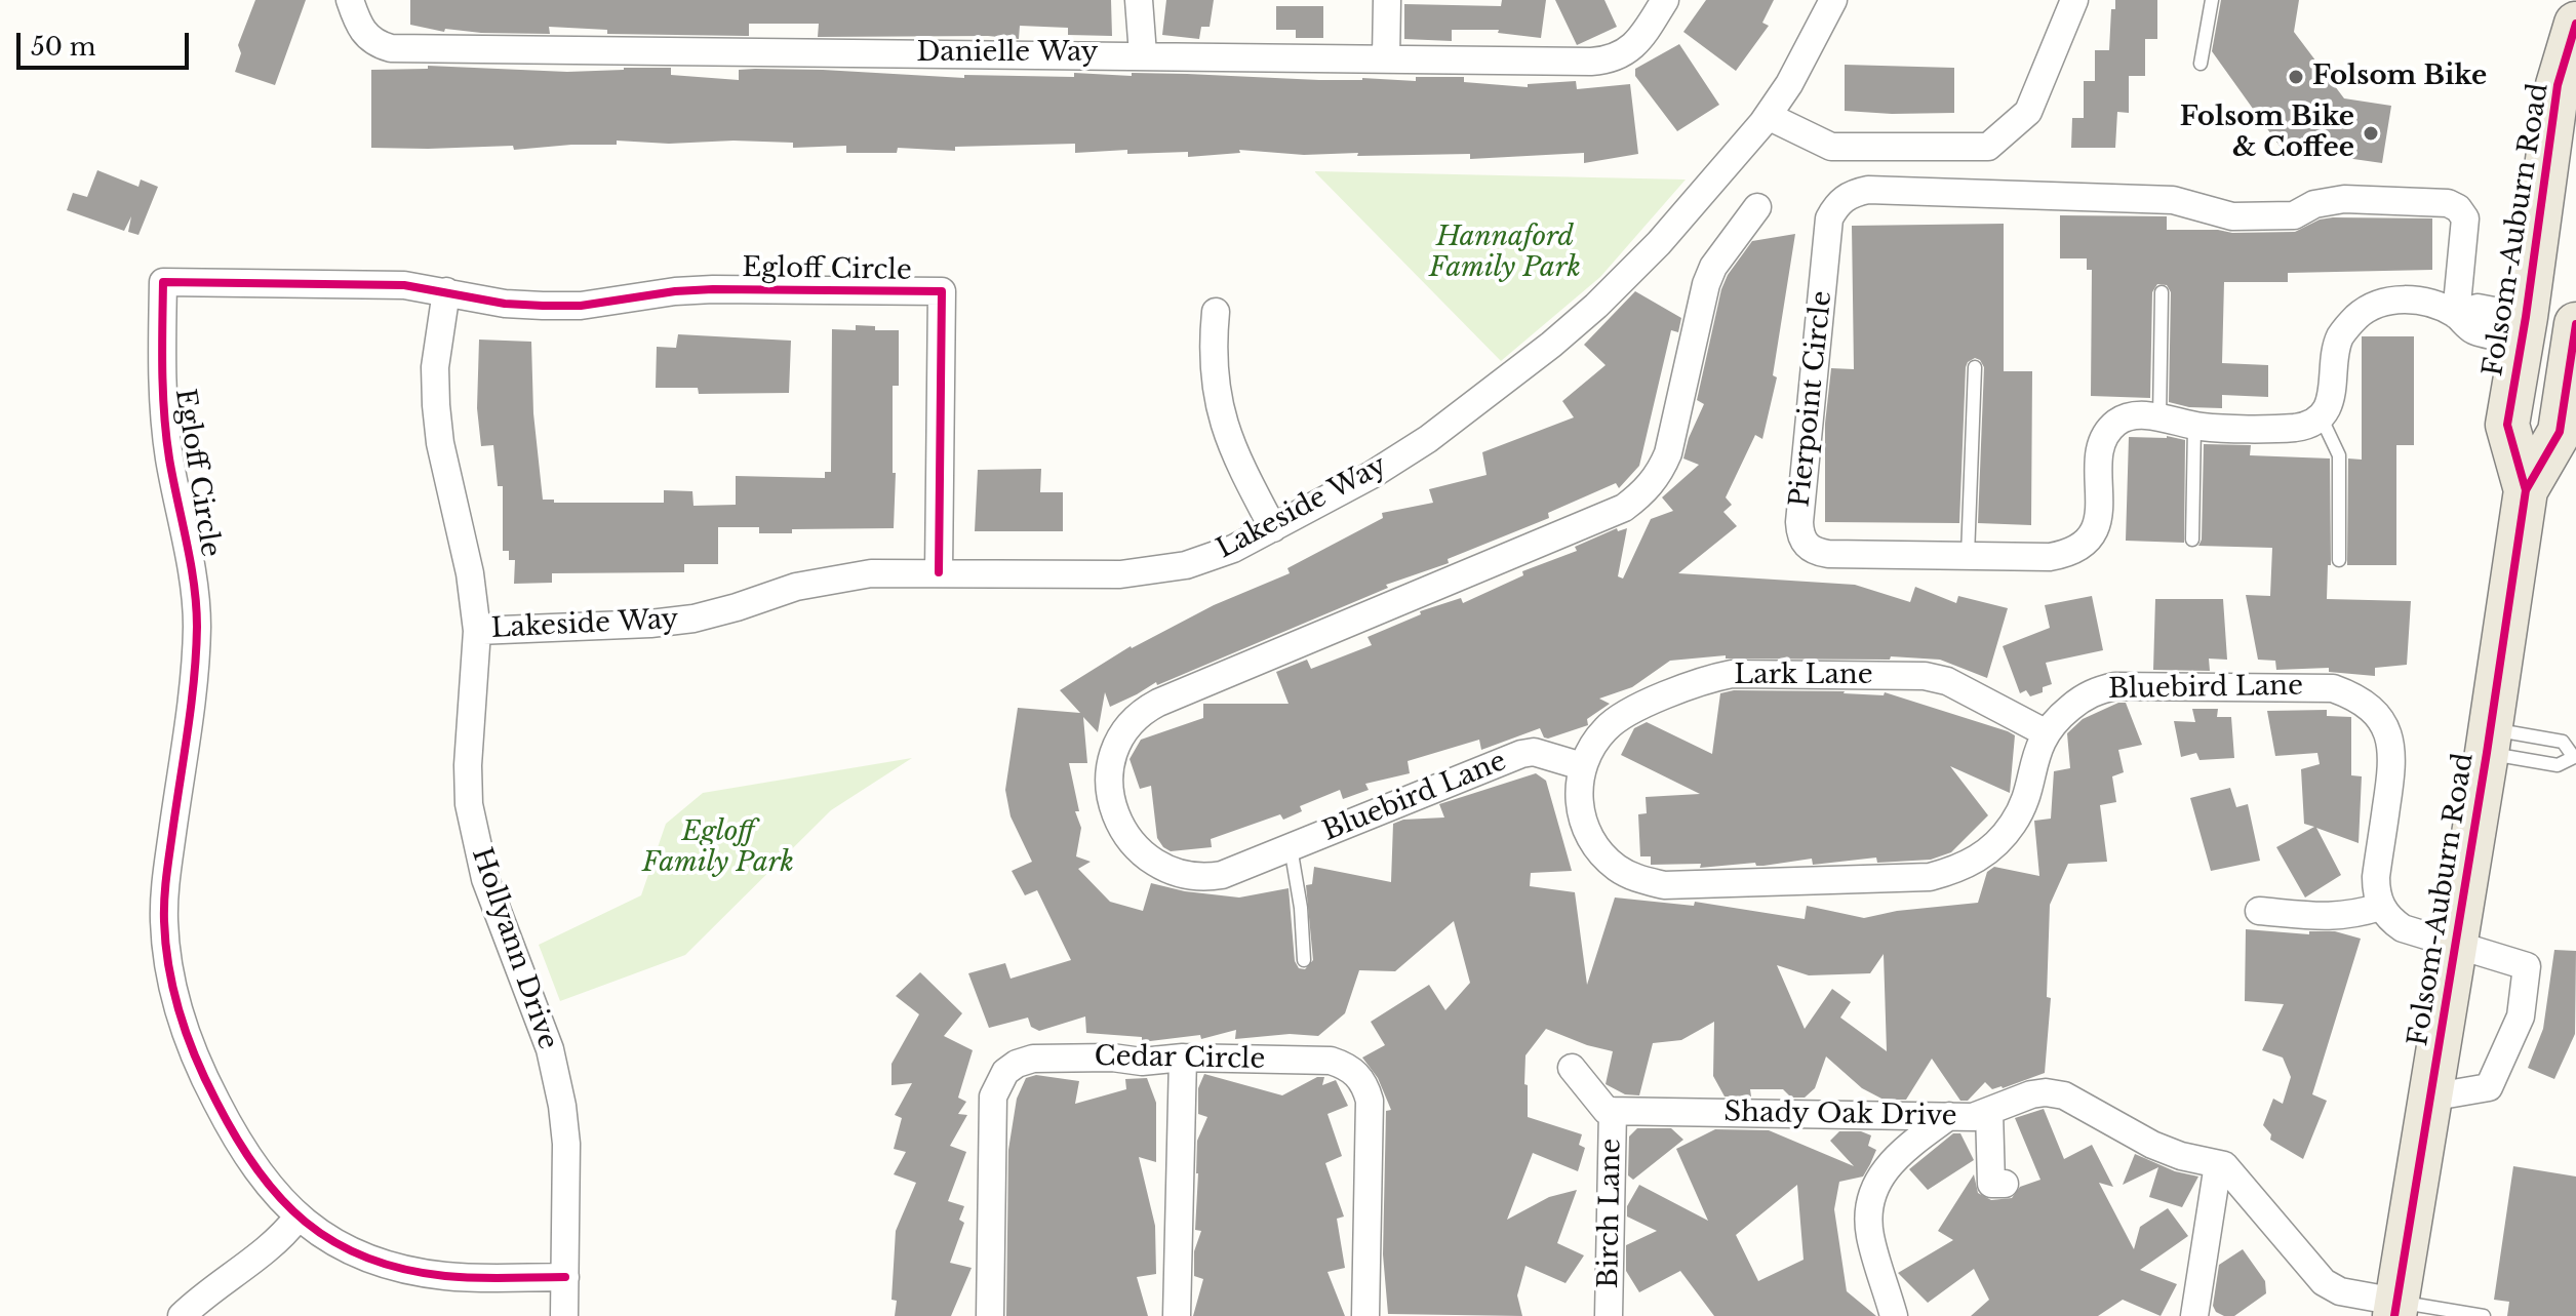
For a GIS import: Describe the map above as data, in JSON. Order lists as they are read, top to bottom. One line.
{"streets":{"main road":["Folsom-Auburn Road"],"street":["Danielle Way","Egloff Circle","Pierpoint Circle","Lakeside Way","Lark Lane","Bluebird Lane","Hollyann Drive","Cedar Circle","Shady Oak Drive","Birch Lane"]},"crossings":[["Egloff Circle","Lakeside Way"],["Egloff Circle","Hollyann Drive"],["Lakeside Way","Hollyann Drive"],["Lark Lane","Bluebird Lane"],["Shady Oak Drive","Birch Lane"]],"parks":["Hannaford Family Park","Egloff Family Park"],"places":["Folsom Bike","Folsom Bike & Coffee"],"scale_bar":"50 m"}
